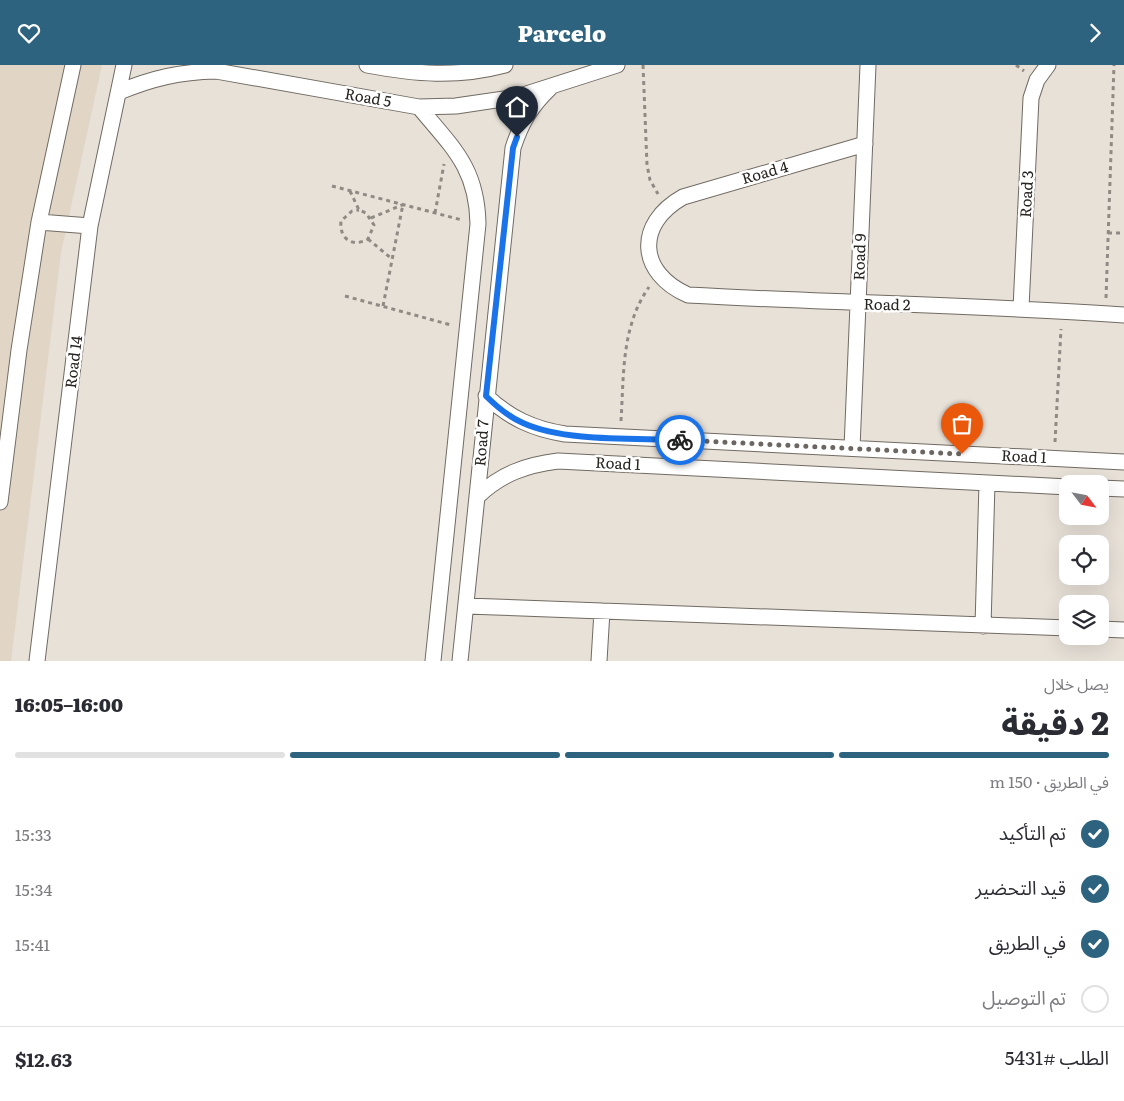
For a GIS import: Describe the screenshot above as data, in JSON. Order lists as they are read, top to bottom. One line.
{"streets":{"street":["Road 5","Road 4","Road 3","Road 9","Road 2","Road 14","Road 7","Road 1"]},"crossings":[["Road 5","Road 14"],["Road 5","Road 7"],["Road 4","Road 9"],["Road 3","Road 2"],["Road 9","Road 2"],["Road 9","Road 1"],["Road 7","Road 1"]],"north":"bottom right","page":{"header":"Parcelo","heading":["2 دقيقة","يصل خلال","16:00–16:05"],"panel":["الطلب #5431","$12.63"],"bar":"في الطريق · 150 m","list":[["تم التأكيد","15:33"],["قيد التحضير","15:34"],["في الطريق","15:41"],"تم التوصيل"]}}
